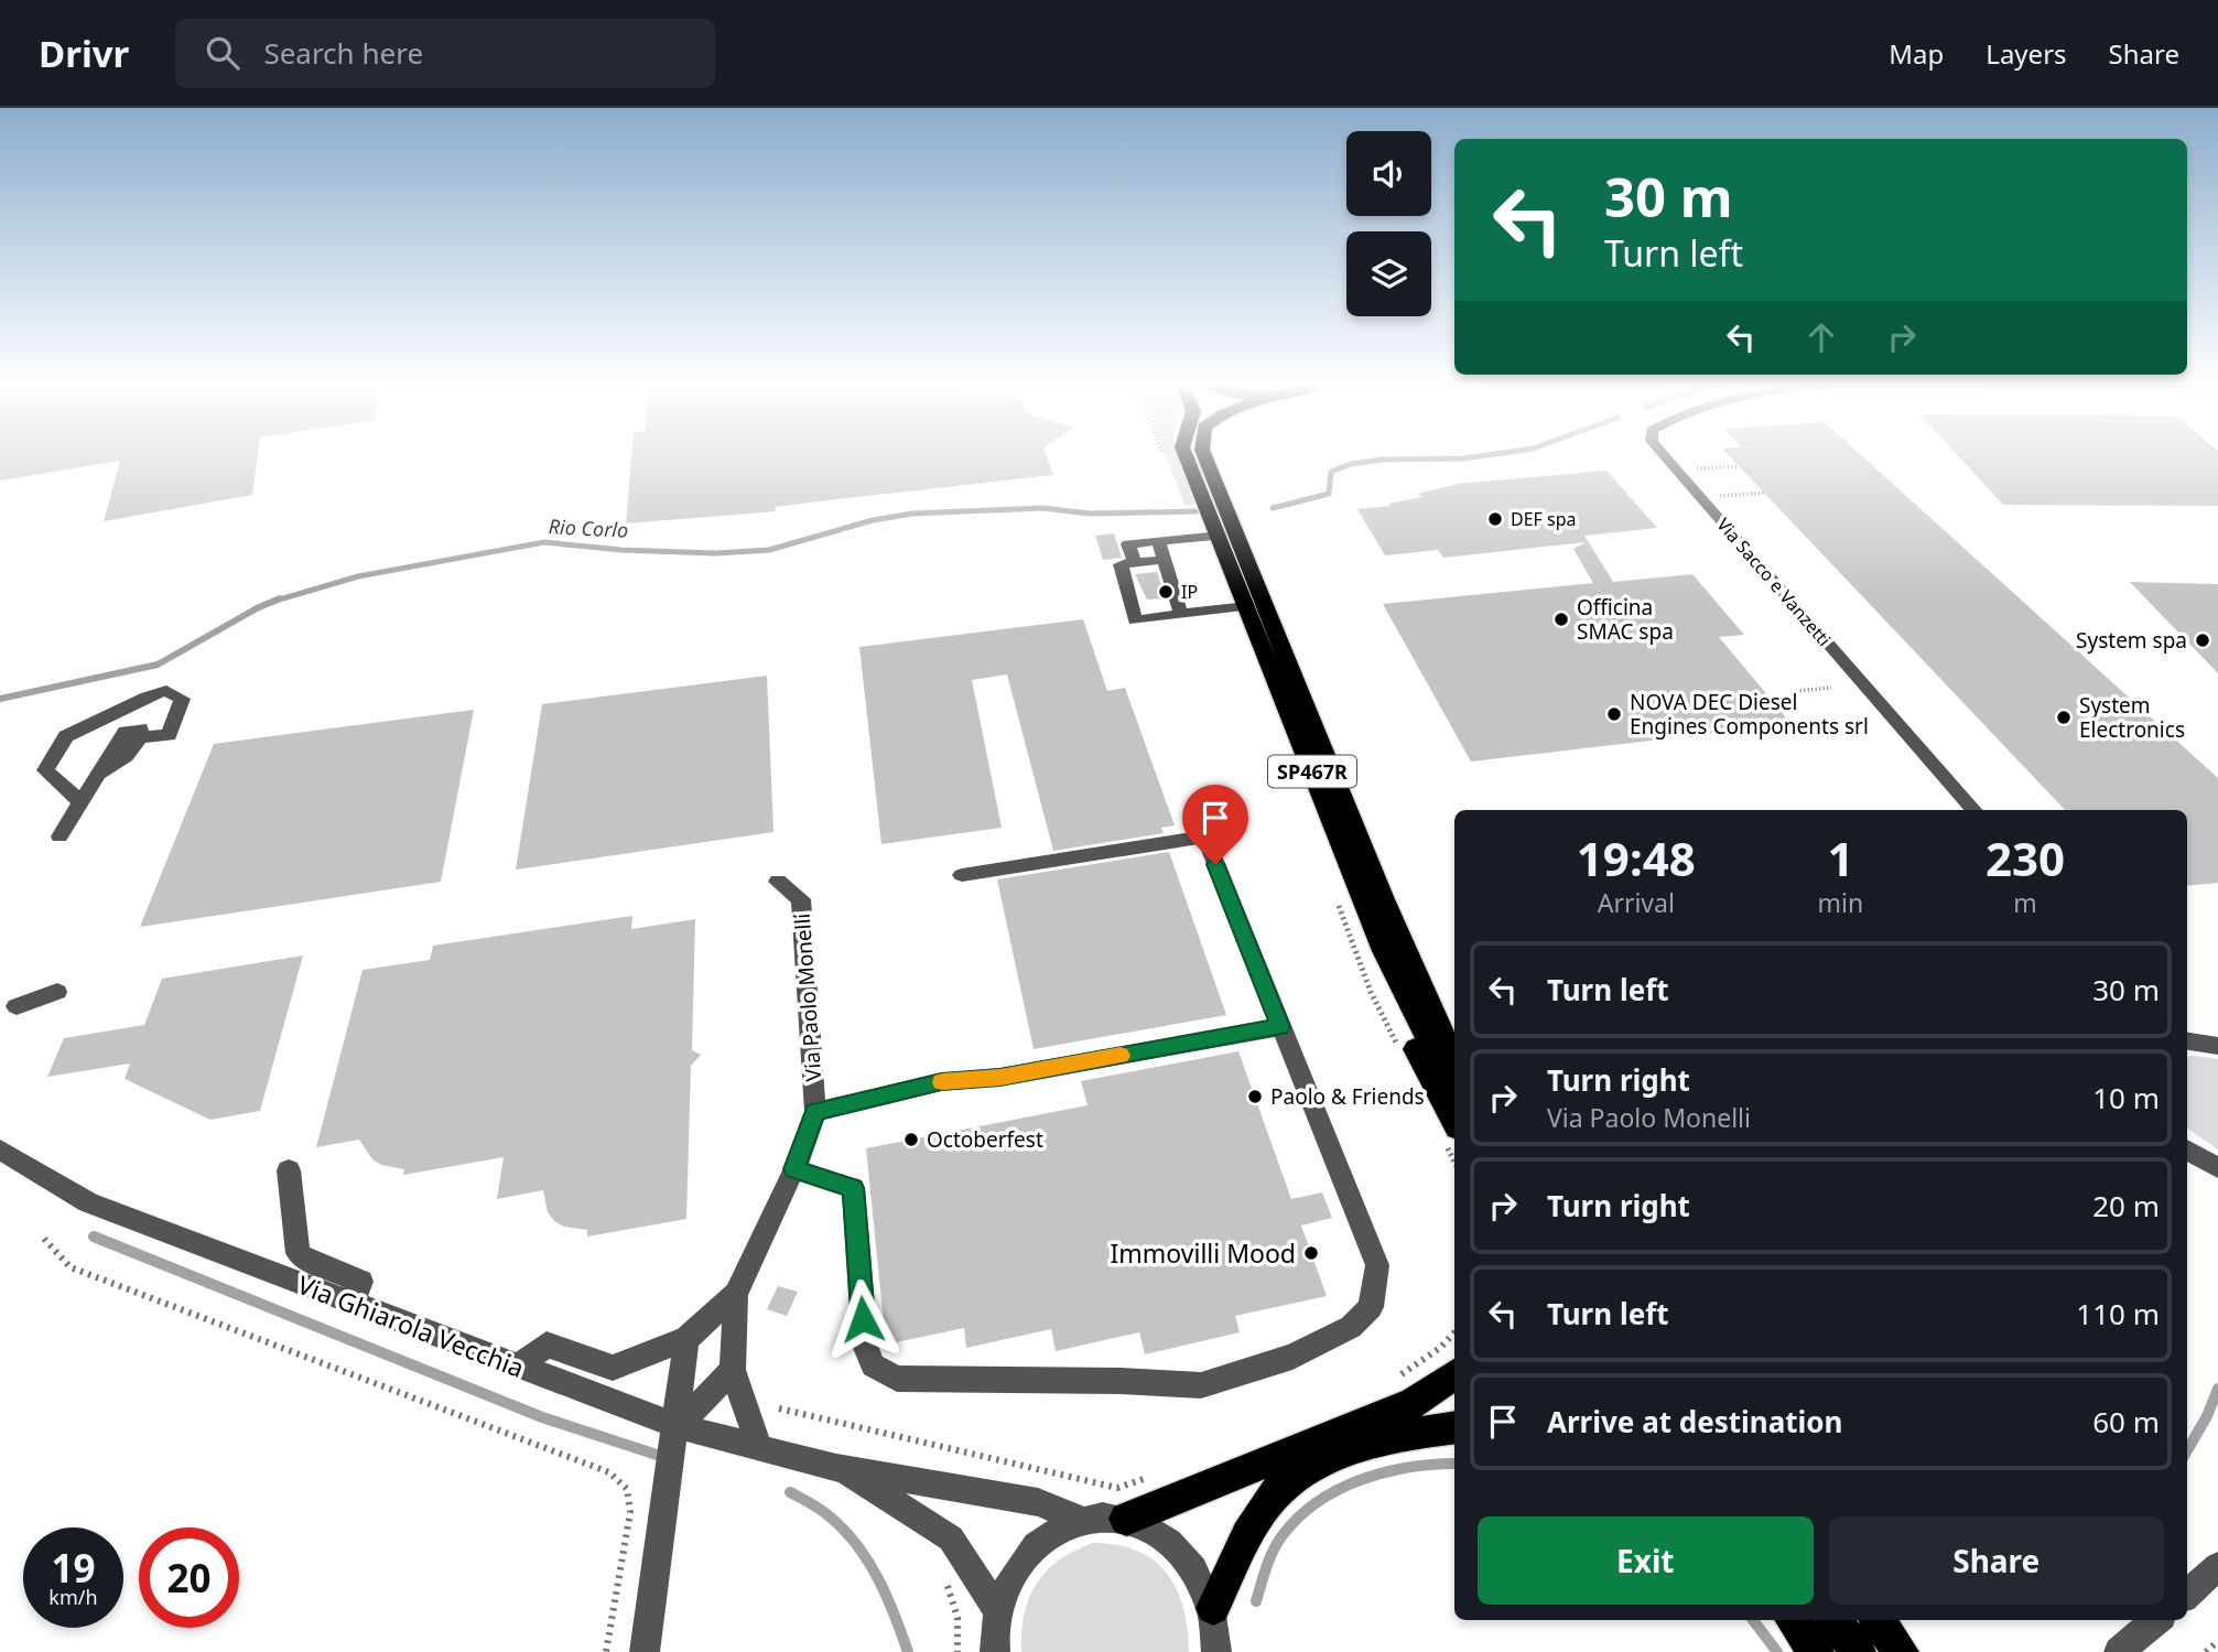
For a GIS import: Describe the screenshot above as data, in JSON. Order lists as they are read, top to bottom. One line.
{"streets":{"highway":["SP467R"],"street":["Via Sacco e Vanzetti","Via Paolo Monelli","Via Ghiarola Vecchia"]},"water":["Rio Corlo"],"places":["DEF spa","IP","Officina SMAC spa","System spa","NOVA DEC Diesel Engines Components srl","System Electronics","Paolo & Friends","Octoberfest","Immovilli Mood"],"page":{"header":"Drivr","search":"Search here","nav":["Map","Layers","Share"],"turn":["30 m","Turn left"],"eta":["19:48","Arrival","1","min","230","m"],"list":[{"name":"Turn left","value":"30 m"},{"name":"Turn right","note":"Via Paolo Monelli","value":"10 m"},{"name":"Turn right","value":"20 m"},{"name":"Turn left","value":"110 m"},{"name":"Arrive at destination","value":"60 m"}],"buttons":["Exit","Share"],"speed":"19 km/h","limit":"20"}}
